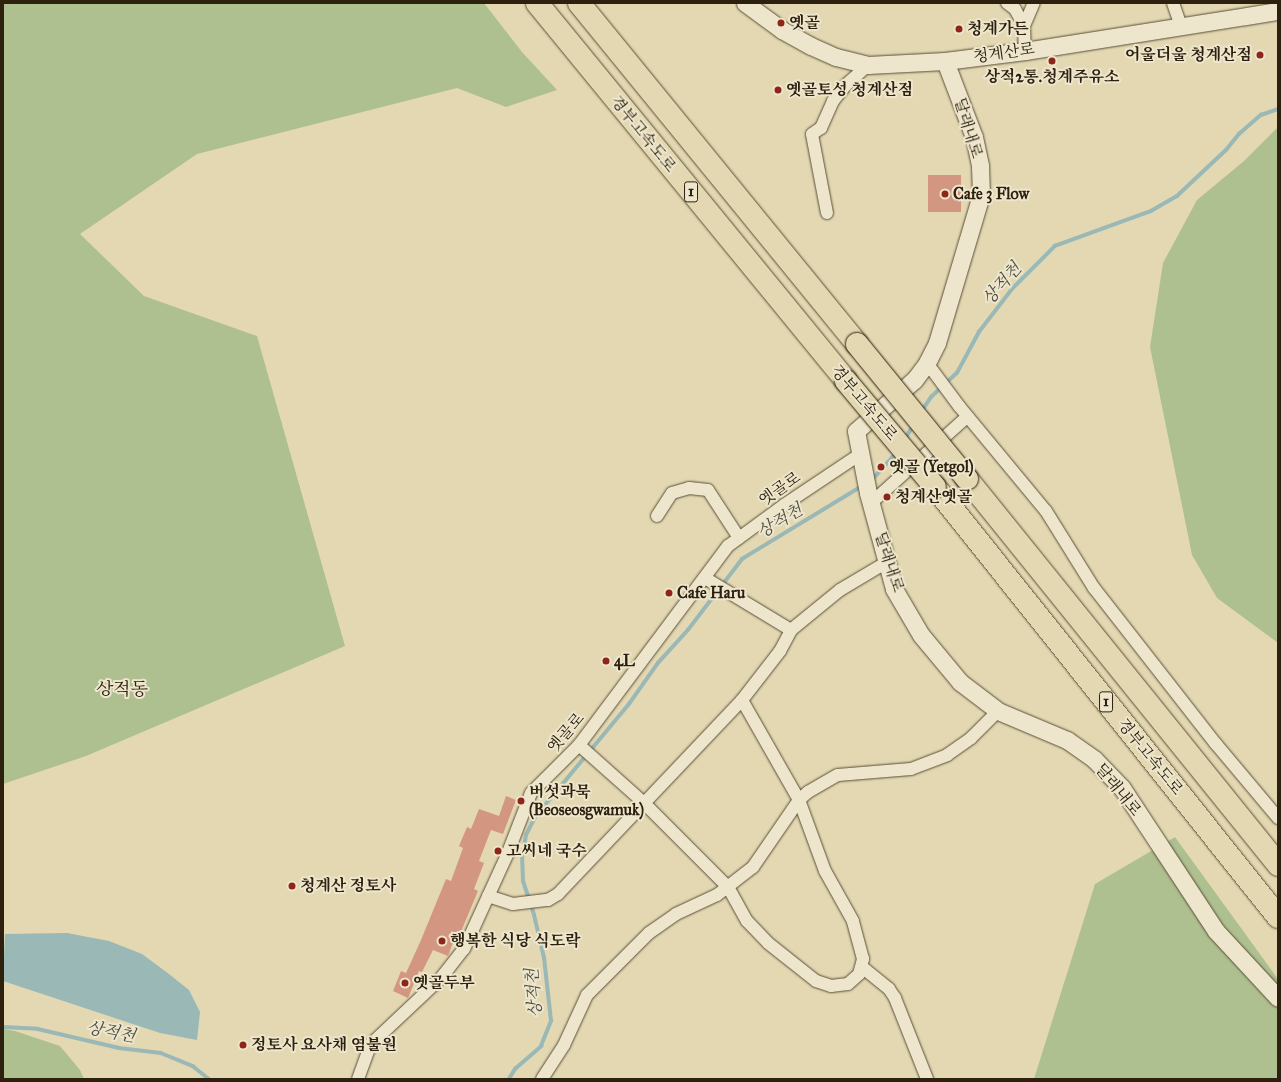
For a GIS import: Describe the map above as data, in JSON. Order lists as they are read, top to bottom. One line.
{"streets":{"highway":["경부고속도로","1"],"street":["청계산로","달래내로","옛골로"]},"crossings":[["청계산로","달래내로"],["달래내로","옛골로"]],"districts":["상적동"],"water":["상적천"],"places":["옛골","청계가든","어울더울 청계산점","상적2통.청계주유소","옛골토성 청계산점","Cafe 3 Flow","옛골 (Yetgol)","청계산옛골","Cafe Haru","4L","버섯과묵 (Beoseosgwamuk)","고씨네 국수","청계산 정토사","행복한 식당 식도락","옛골두부","정토사 요사채 염불원"]}
